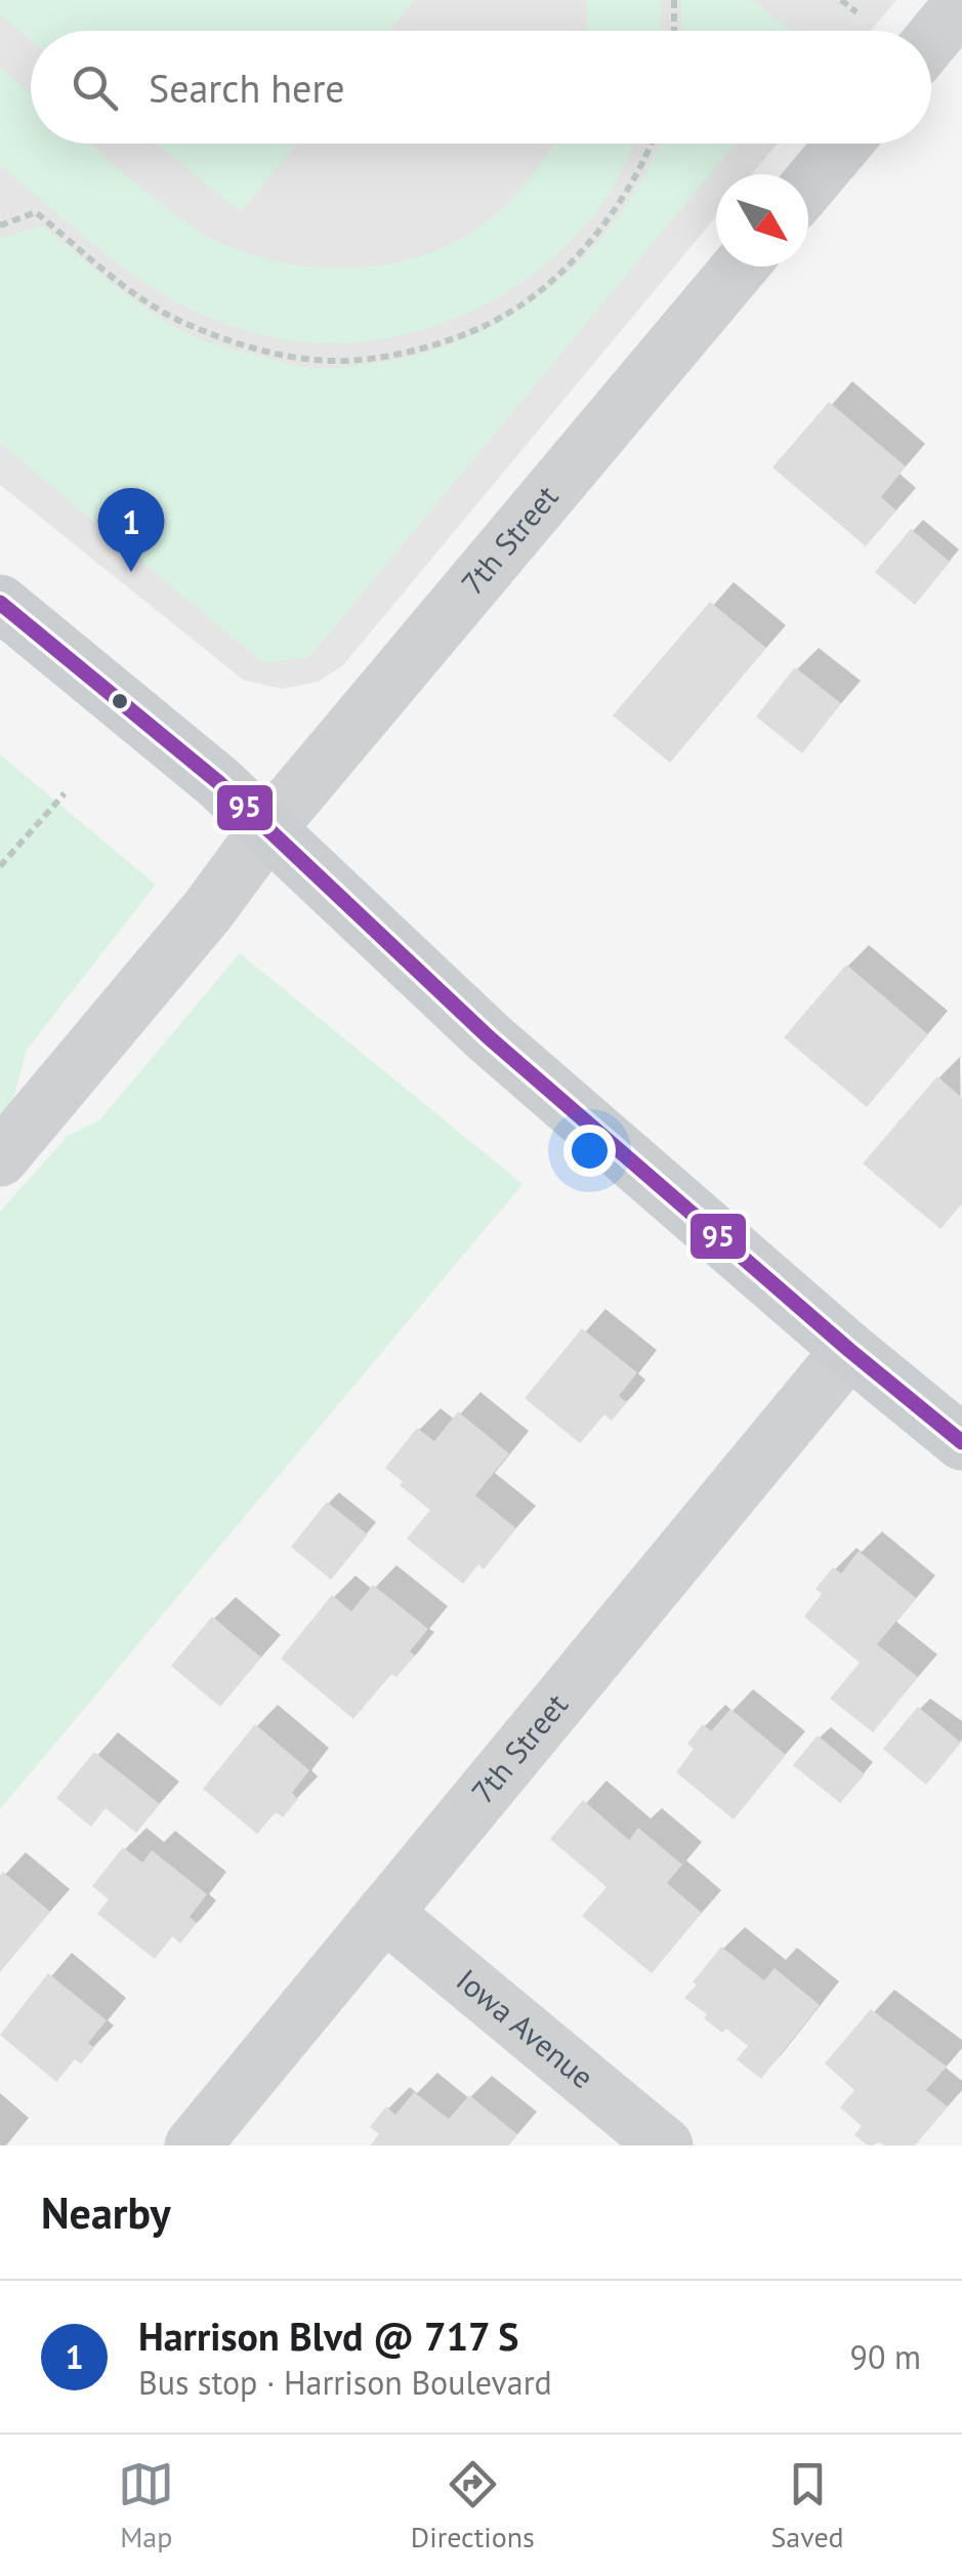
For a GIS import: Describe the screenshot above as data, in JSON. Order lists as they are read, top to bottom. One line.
{"streets":{"street":["7th Street","Iowa Avenue"]},"crossings":[["7th Street","Iowa Avenue"]],"lines":["transit line 95"],"north":"bottom right","page":{"search":"Search here","pins":"1","heading":"Nearby","list":[{"mark":"1","name":"Harrison Blvd @ 717 S","note":"Bus stop · Harrison Boulevard","value":"90 m"}],"nav":["Map","Directions","Saved"]}}
